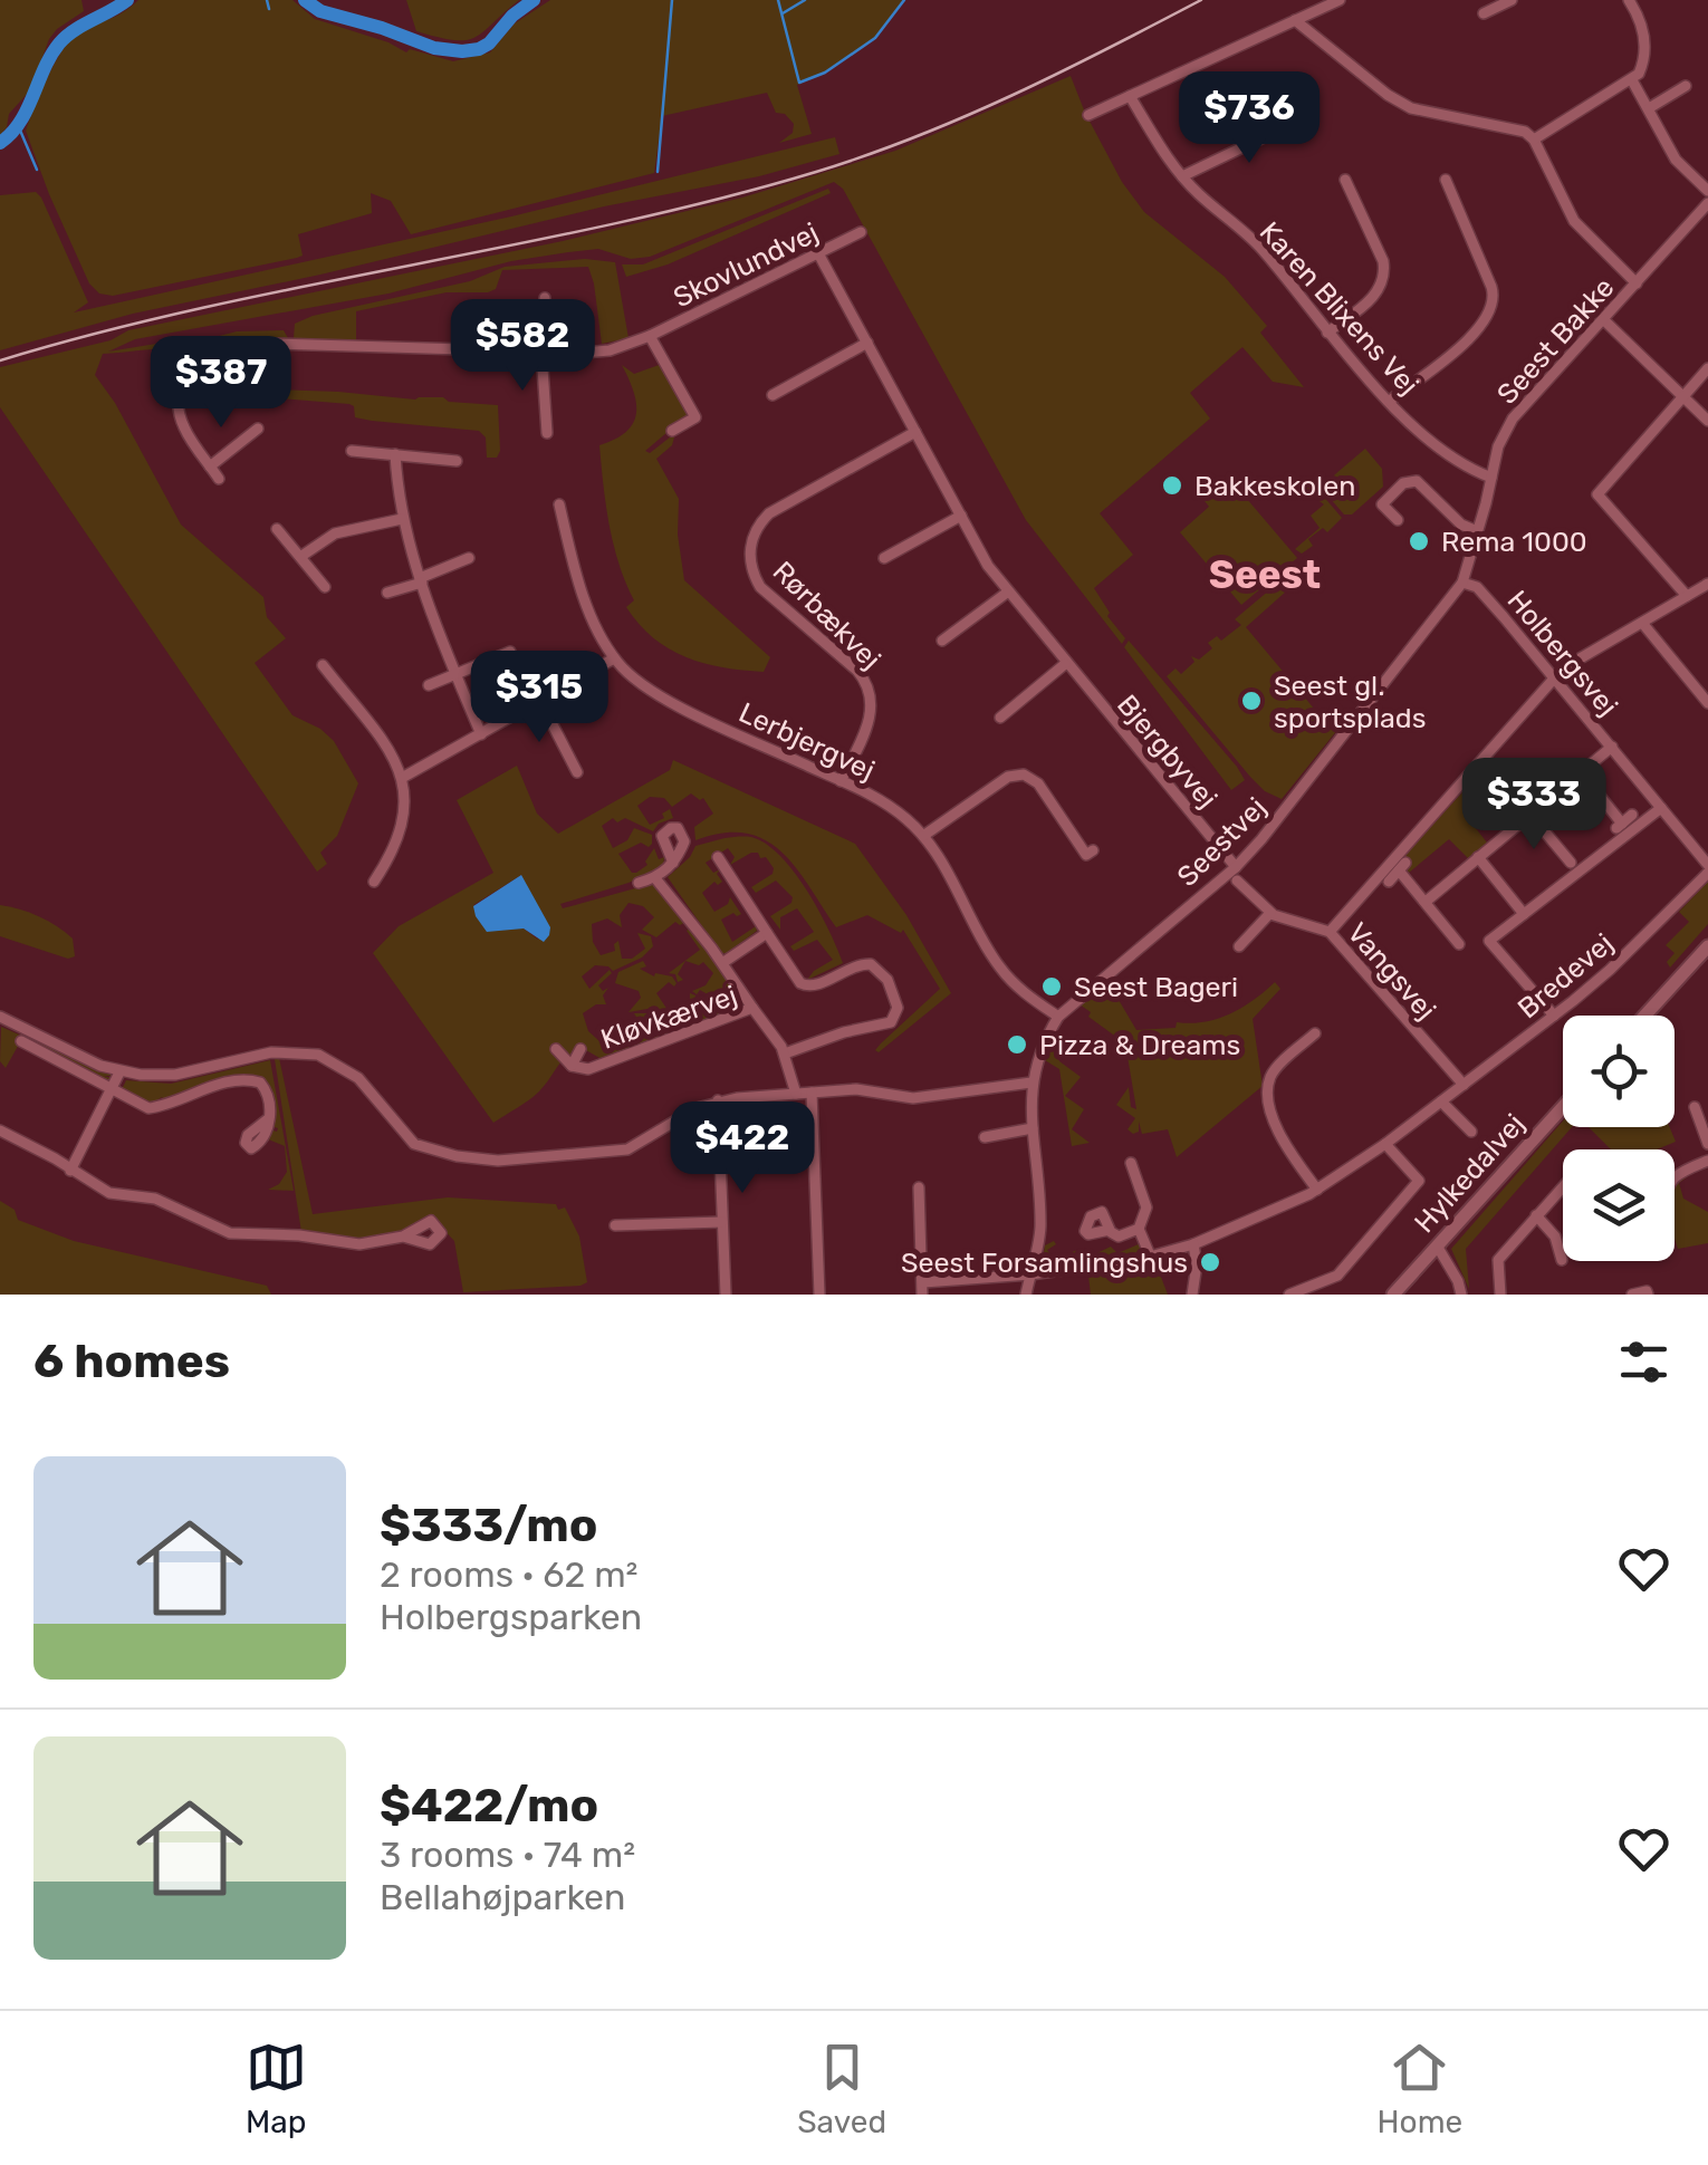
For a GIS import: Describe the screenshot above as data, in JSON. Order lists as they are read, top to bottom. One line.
{"streets":{"street":["Skovlundvej","Karen Blixens Vej","Seest Bakke","Rørbækvej","Holbergsvej","Lerbjergvej","Bjergbyvej","Seestvej","Vangsvej","Bredevej","Kløvkærvej","Hylkedalvej"]},"crossings":[["Skovlundvej","Bjergbyvej"],["Karen Blixens Vej","Seest Bakke"],["Seest Bakke","Holbergsvej"],["Seest Bakke","Seestvej"],["Rørbækvej","Lerbjergvej"],["Rørbækvej","Bjergbyvej"],["Holbergsvej","Seestvej"],["Holbergsvej","Bredevej"],["Lerbjergvej","Seestvej"],["Bjergbyvej","Seestvej"],["Seestvej","Bredevej"],["Vangsvej","Bredevej"]],"districts":["Seest"],"places":["Bakkeskolen","Rema 1000","Seest gl. sportsplads","Seest Bageri","Pizza & Dreams","Seest Forsamlingshus"],"page":{"price":["$736","$582","$387","$315","$333","$422"],"heading":"6 homes","list":[{"name":"$333/mo","note":"2 rooms · 62 m² · Holbergsparken"},{"name":"$422/mo","note":"3 rooms · 74 m² · Bellahøjparken"}],"tabs":["Map","Saved","Home"]}}
